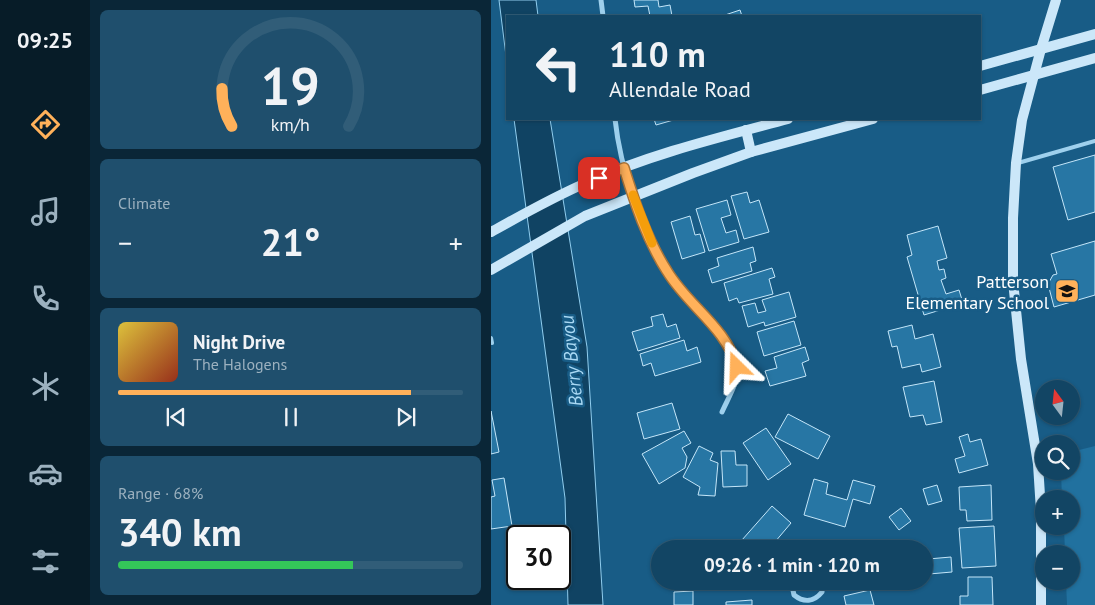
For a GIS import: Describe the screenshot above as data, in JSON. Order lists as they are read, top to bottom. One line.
{"water":["Berry Bayou"],"places":{"school or university":["Patterson Elementary School"]},"north":"top","page":{"tabs":"09:25","turn":["110 m","Allendale Road"],"tile":["Climate",["Range · 68%","340 km"]],"heat":["−","21°","+"],"song":["Night Drive","The Halogens"],"map_buttons":["+","−"],"limit":"30","trip":"09:26 · 1 min · 120 m","gauge":["19","km/h"]}}
